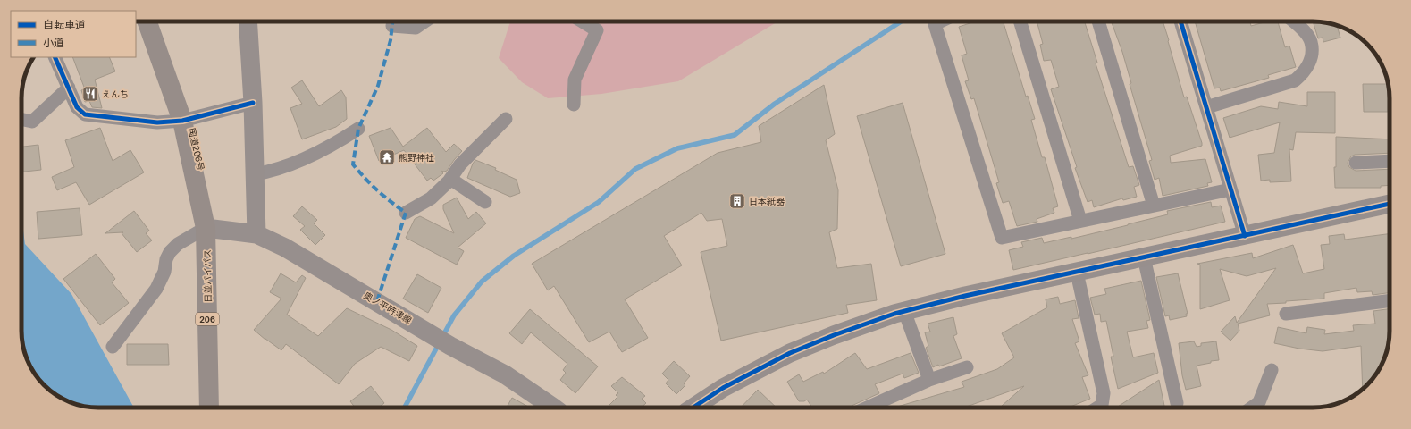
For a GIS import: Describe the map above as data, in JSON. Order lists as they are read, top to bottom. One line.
{"streets":{"highway":["国道206号","日並バイパス","206"],"street":["奥ノ平時津線"]},"crossings":[["国道206号","日並バイパス"],["国道206号","奥ノ平時津線"],["日並バイパス","奥ノ平時津線"]],"places":{"restaurant":["えんち"],"temple":["熊野神社"],"building":["日本紙器"]},"legend":["自転車道","小道"]}
